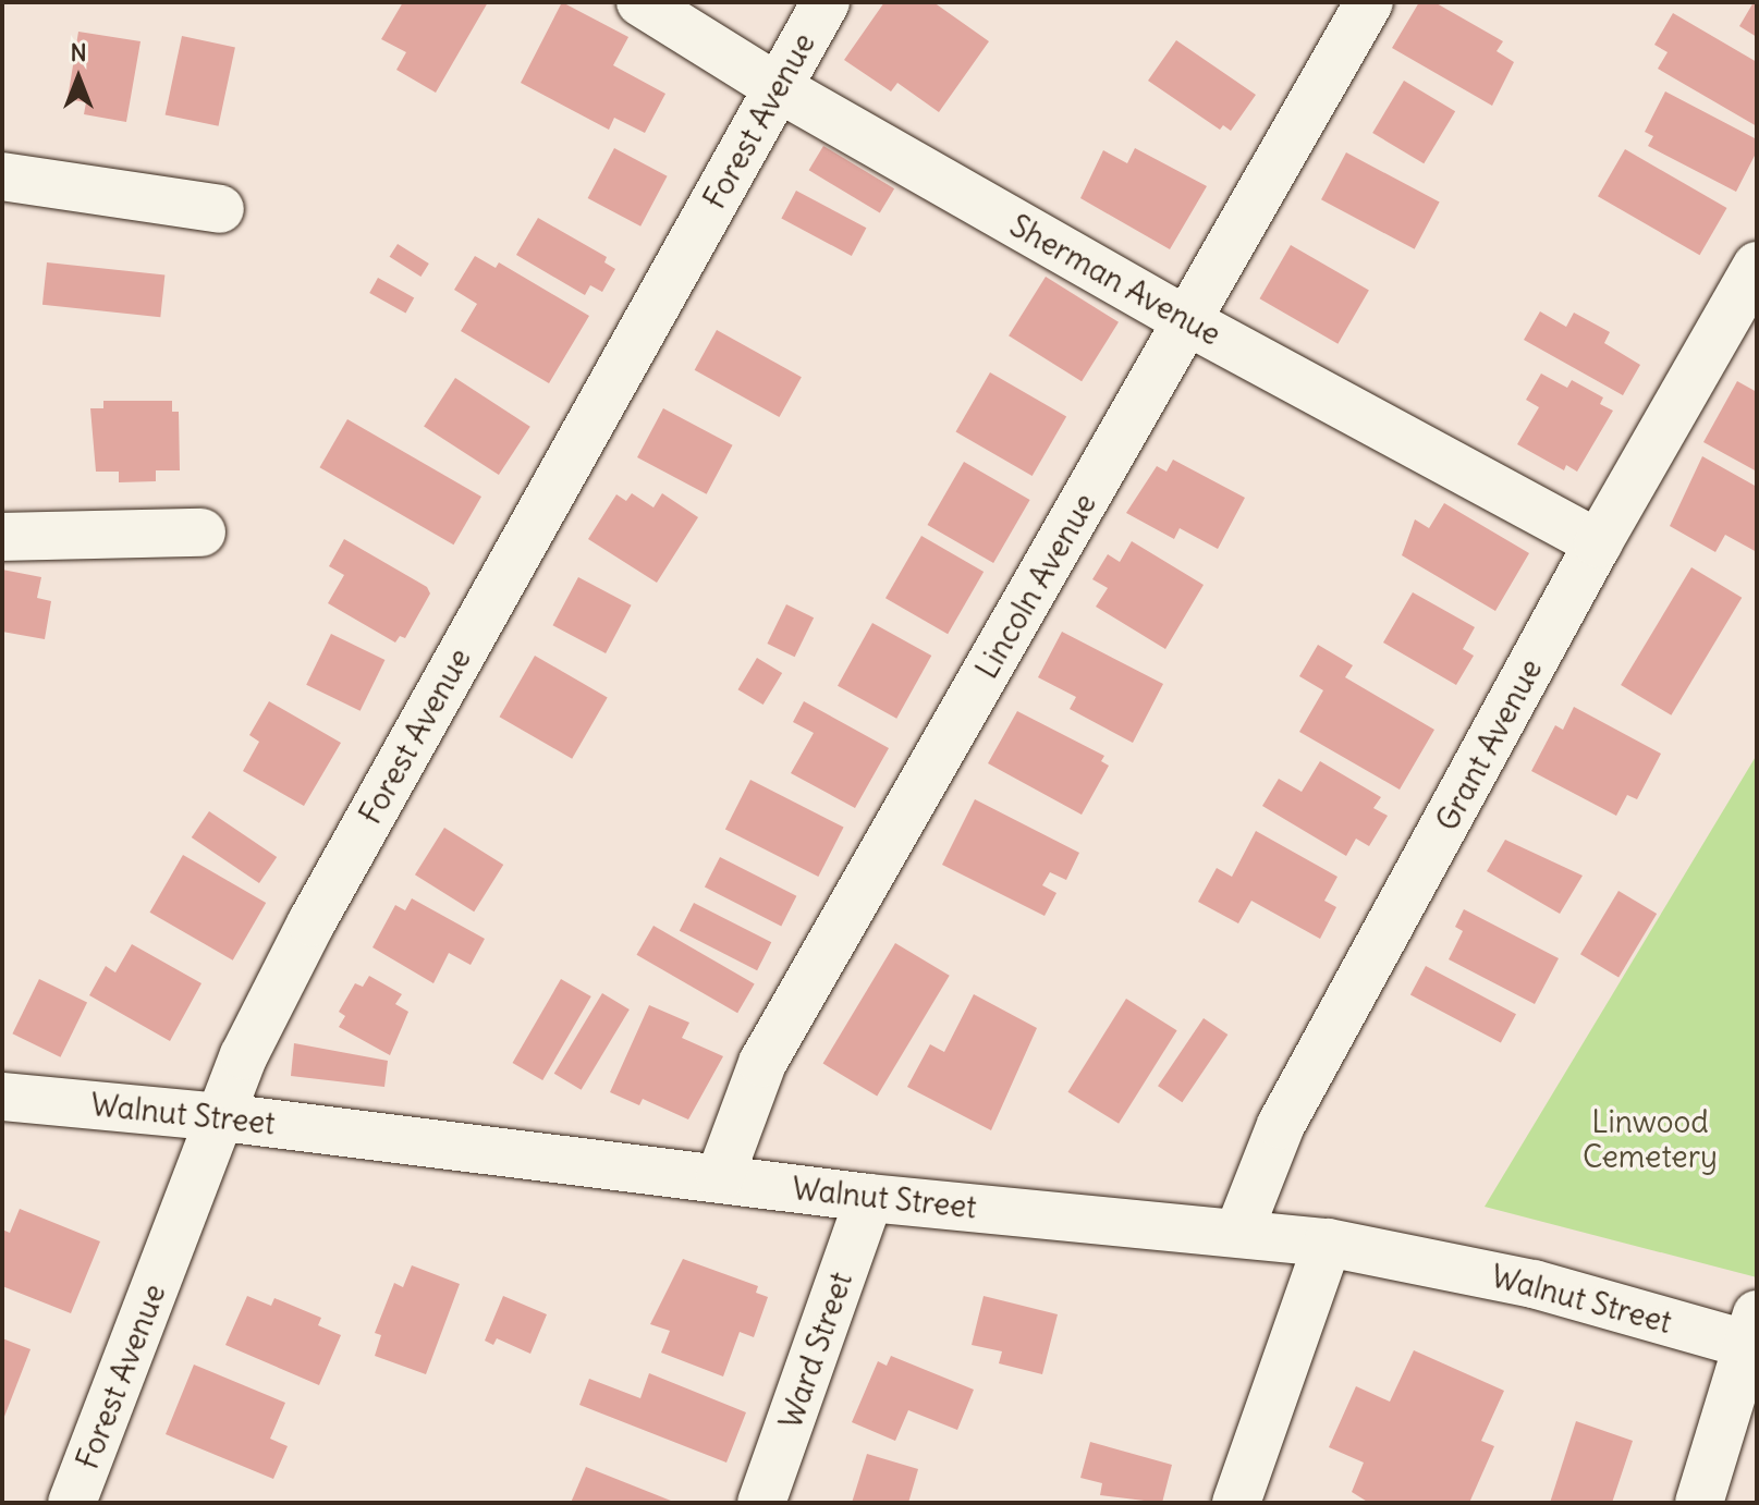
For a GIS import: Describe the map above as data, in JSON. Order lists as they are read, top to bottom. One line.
{"streets":{"street":["Forest Avenue","Sherman Avenue","Lincoln Avenue","Grant Avenue","Walnut Street","Ward Street"]},"crossings":[["Forest Avenue","Sherman Avenue"],["Forest Avenue","Walnut Street"],["Sherman Avenue","Lincoln Avenue"],["Sherman Avenue","Grant Avenue"],["Lincoln Avenue","Walnut Street"],["Grant Avenue","Walnut Street"],["Walnut Street","Ward Street"]],"parks":["Linwood Cemetery"],"north":"top"}
